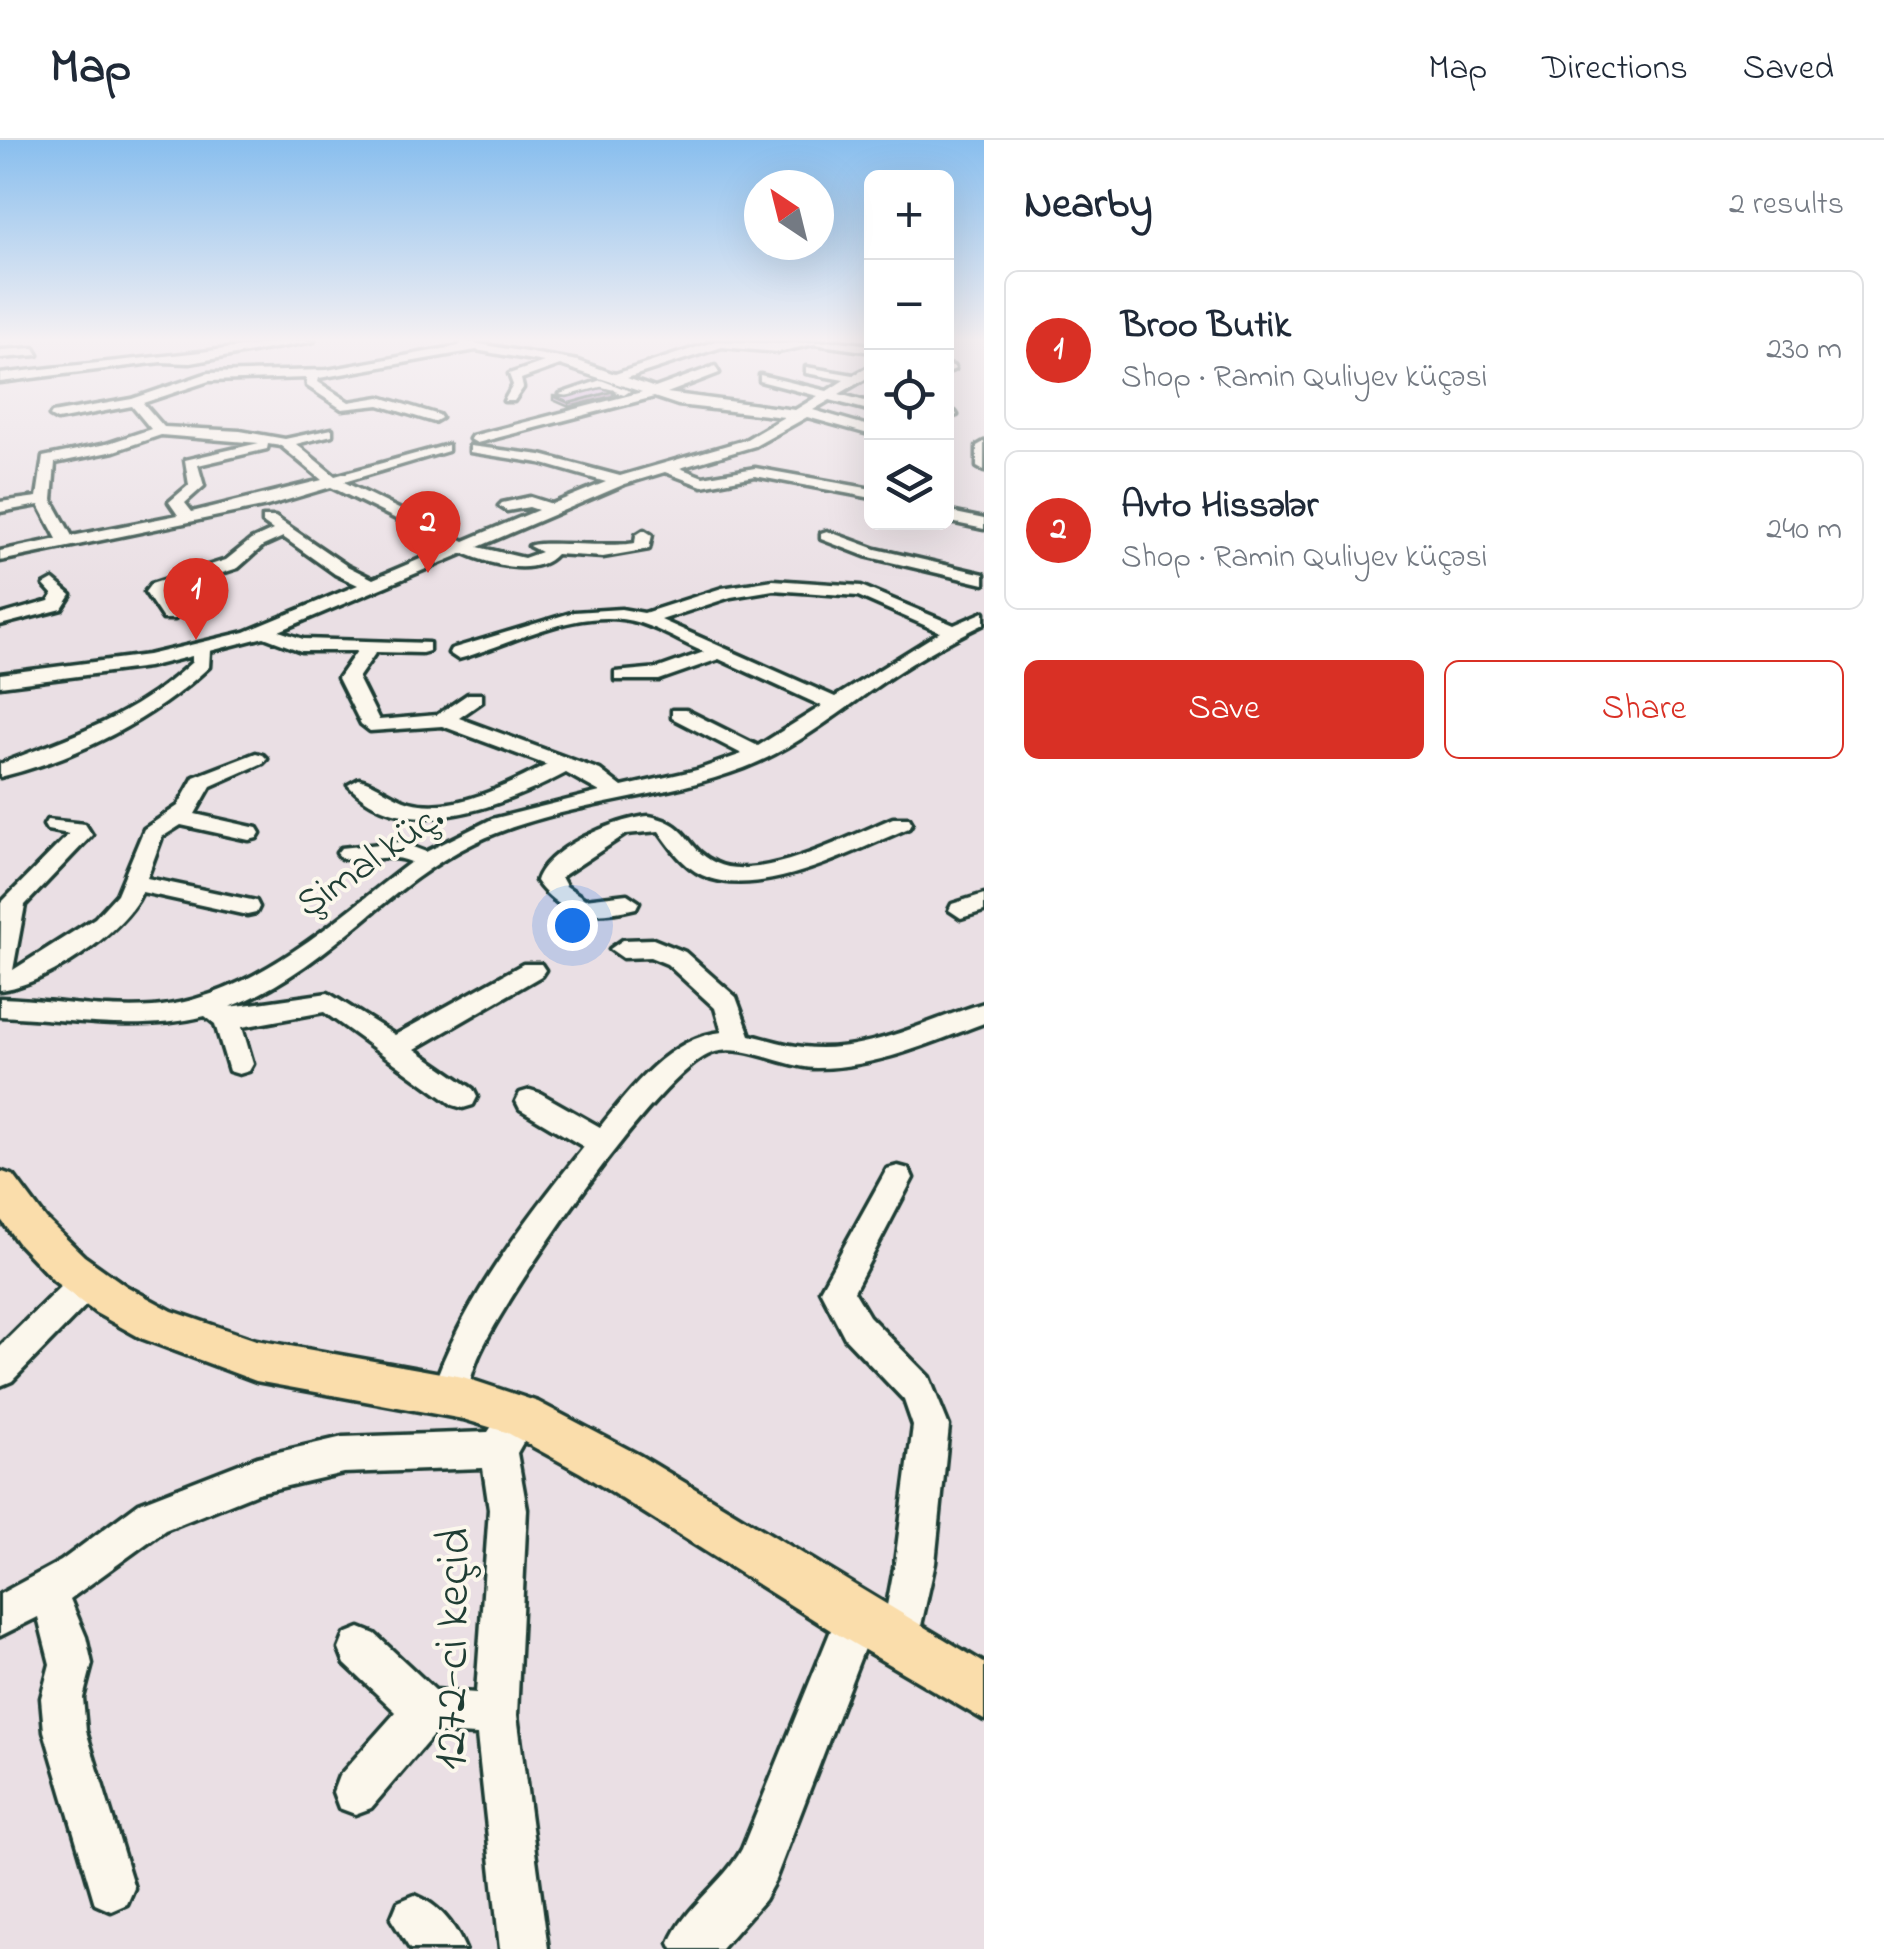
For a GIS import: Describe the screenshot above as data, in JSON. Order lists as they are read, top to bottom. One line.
{"streets":{"street":["Şimal küç.","1272-ci keçid"]},"north":"top left","page":{"header":"Map","nav":["Map","Directions","Saved"],"heading":["Nearby","2 results"],"map_buttons":["+","−"],"list":[{"mark":"1","name":"Broo Butik","note":"Shop · Ramin Quliyev küçəsi","value":"230 m"},{"mark":"2","name":"Avto Hissələr","note":"Shop · Ramin Quliyev küçəsi","value":"240 m"}],"pins":["2","1"],"buttons":["Save","Share"]}}
